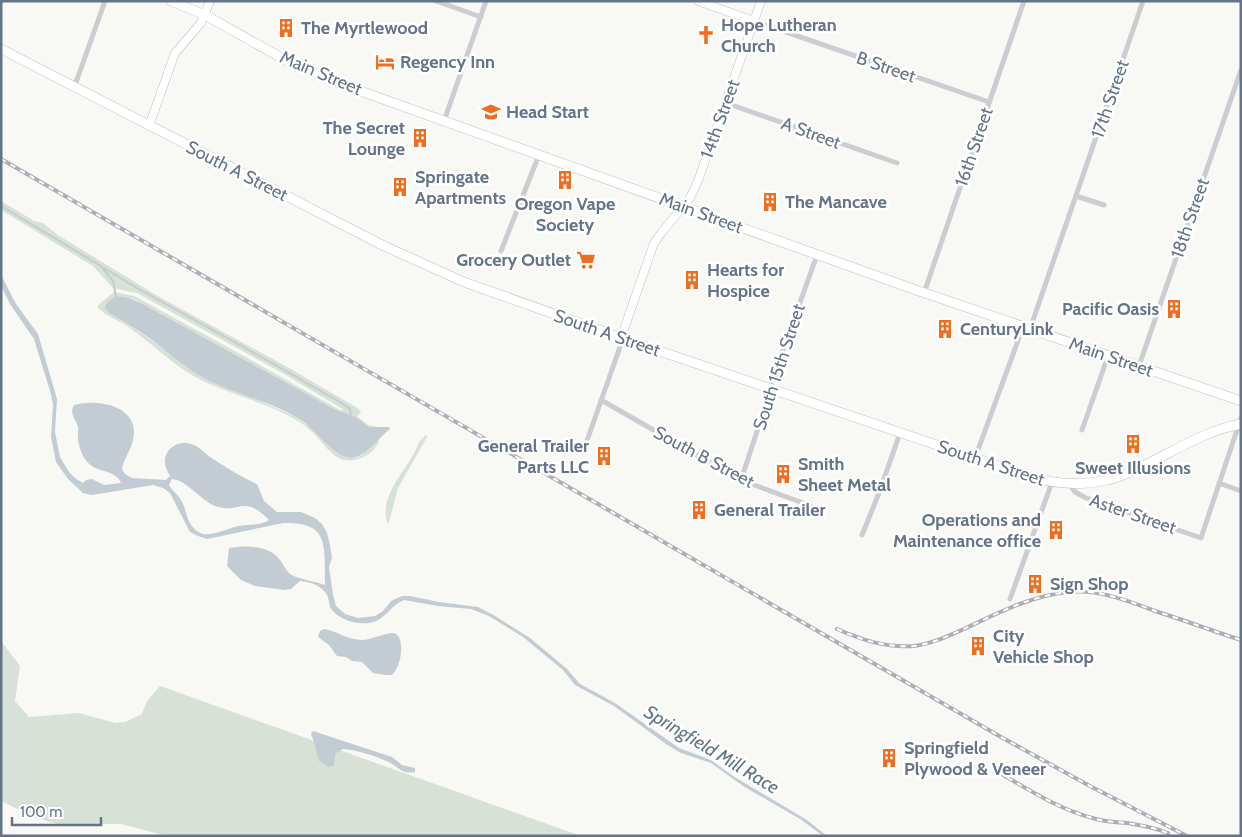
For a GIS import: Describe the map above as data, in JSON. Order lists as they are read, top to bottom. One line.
{"streets":{"main road":["B Street","Main Street","14th Street","South A Street"],"street":["17th Street","A Street","16th Street","18th Street","South 15th Street","South B Street","Aster Street"]},"crossings":[["B Street","14th Street"],["B Street","16th Street"],["Main Street","17th Street"],["Main Street","14th Street"],["Main Street","16th Street"],["Main Street","18th Street"],["Main Street","South 15th Street"],["17th Street","South A Street"],["14th Street","A Street"],["14th Street","South A Street"],["South A Street","South 15th Street"],["South A Street","Aster Street"],["South 15th Street","South B Street"]],"water":["Springfield Mill Race"],"places":{"building":["The Myrtlewood","The Secret Lounge","Oregon Vape Society","Springate Apartments","The Mancave","Hearts for Hospice","Pacific Oasis","CenturyLink","Sweet Illusions","General Trailer Parts LLC","Smith Sheet Metal","General Trailer","Operations and Maintenance office","Sign Shop","City Vehicle Shop","Springfield Plywood & Veneer"],"church":["Hope Lutheran Church"],"hotel":["Regency Inn"],"school or university":["Head Start"],"supermarket":["Grocery Outlet"]},"scale_bar":"100 m"}
